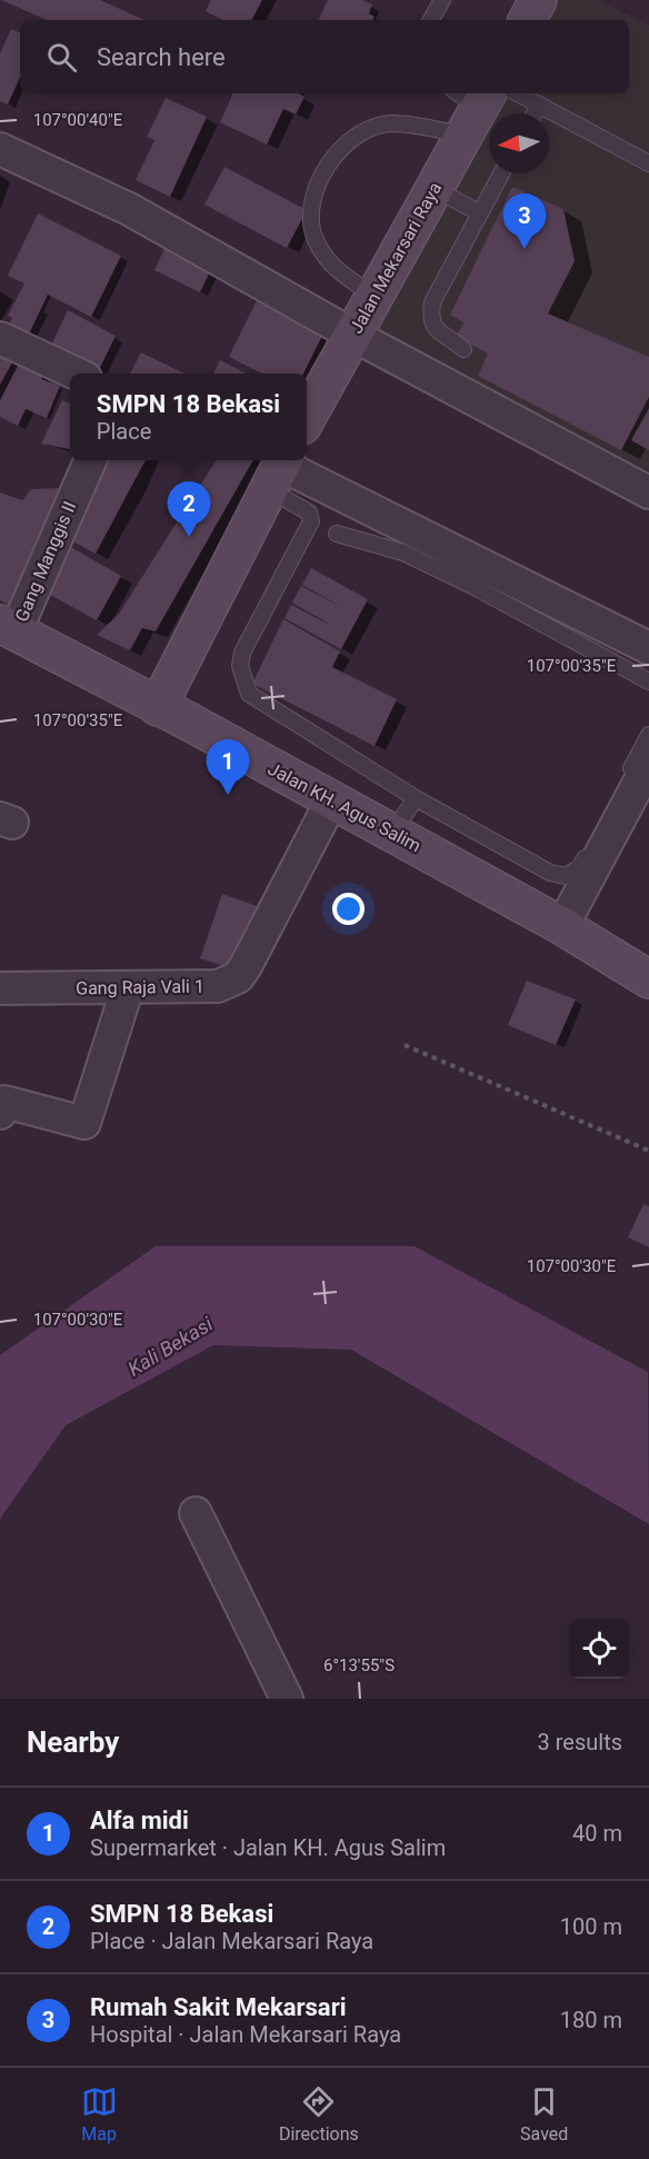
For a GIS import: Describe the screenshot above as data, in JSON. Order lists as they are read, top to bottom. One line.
{"streets":{"street":["Jalan Mekarsari Raya","Gang Manggis II","Jalan KH. Agus Salim","Gang Raja Vali 1"]},"crossings":[["Gang Manggis II","Jalan KH. Agus Salim"],["Jalan KH. Agus Salim","Gang Raja Vali 1"]],"water":["Kali Bekasi"],"north":"left","page":{"search":"Search here","pins":["3","2","1"],"popup":["SMPN 18 Bekasi","Place"],"heading":["Nearby","3 results"],"list":[{"mark":"1","name":"Alfa midi","note":"Supermarket · Jalan KH. Agus Salim","value":"40 m"},{"mark":"2","name":"SMPN 18 Bekasi","note":"Place · Jalan Mekarsari Raya","value":"100 m"},{"mark":"3","name":"Rumah Sakit Mekarsari","note":"Hospital · Jalan Mekarsari Raya","value":"180 m"}],"nav":["Map","Directions","Saved"]},"coordinates":["107°00'40\"E","107°00'35\"E","107°00'30\"E","6°13'55\"S"]}
